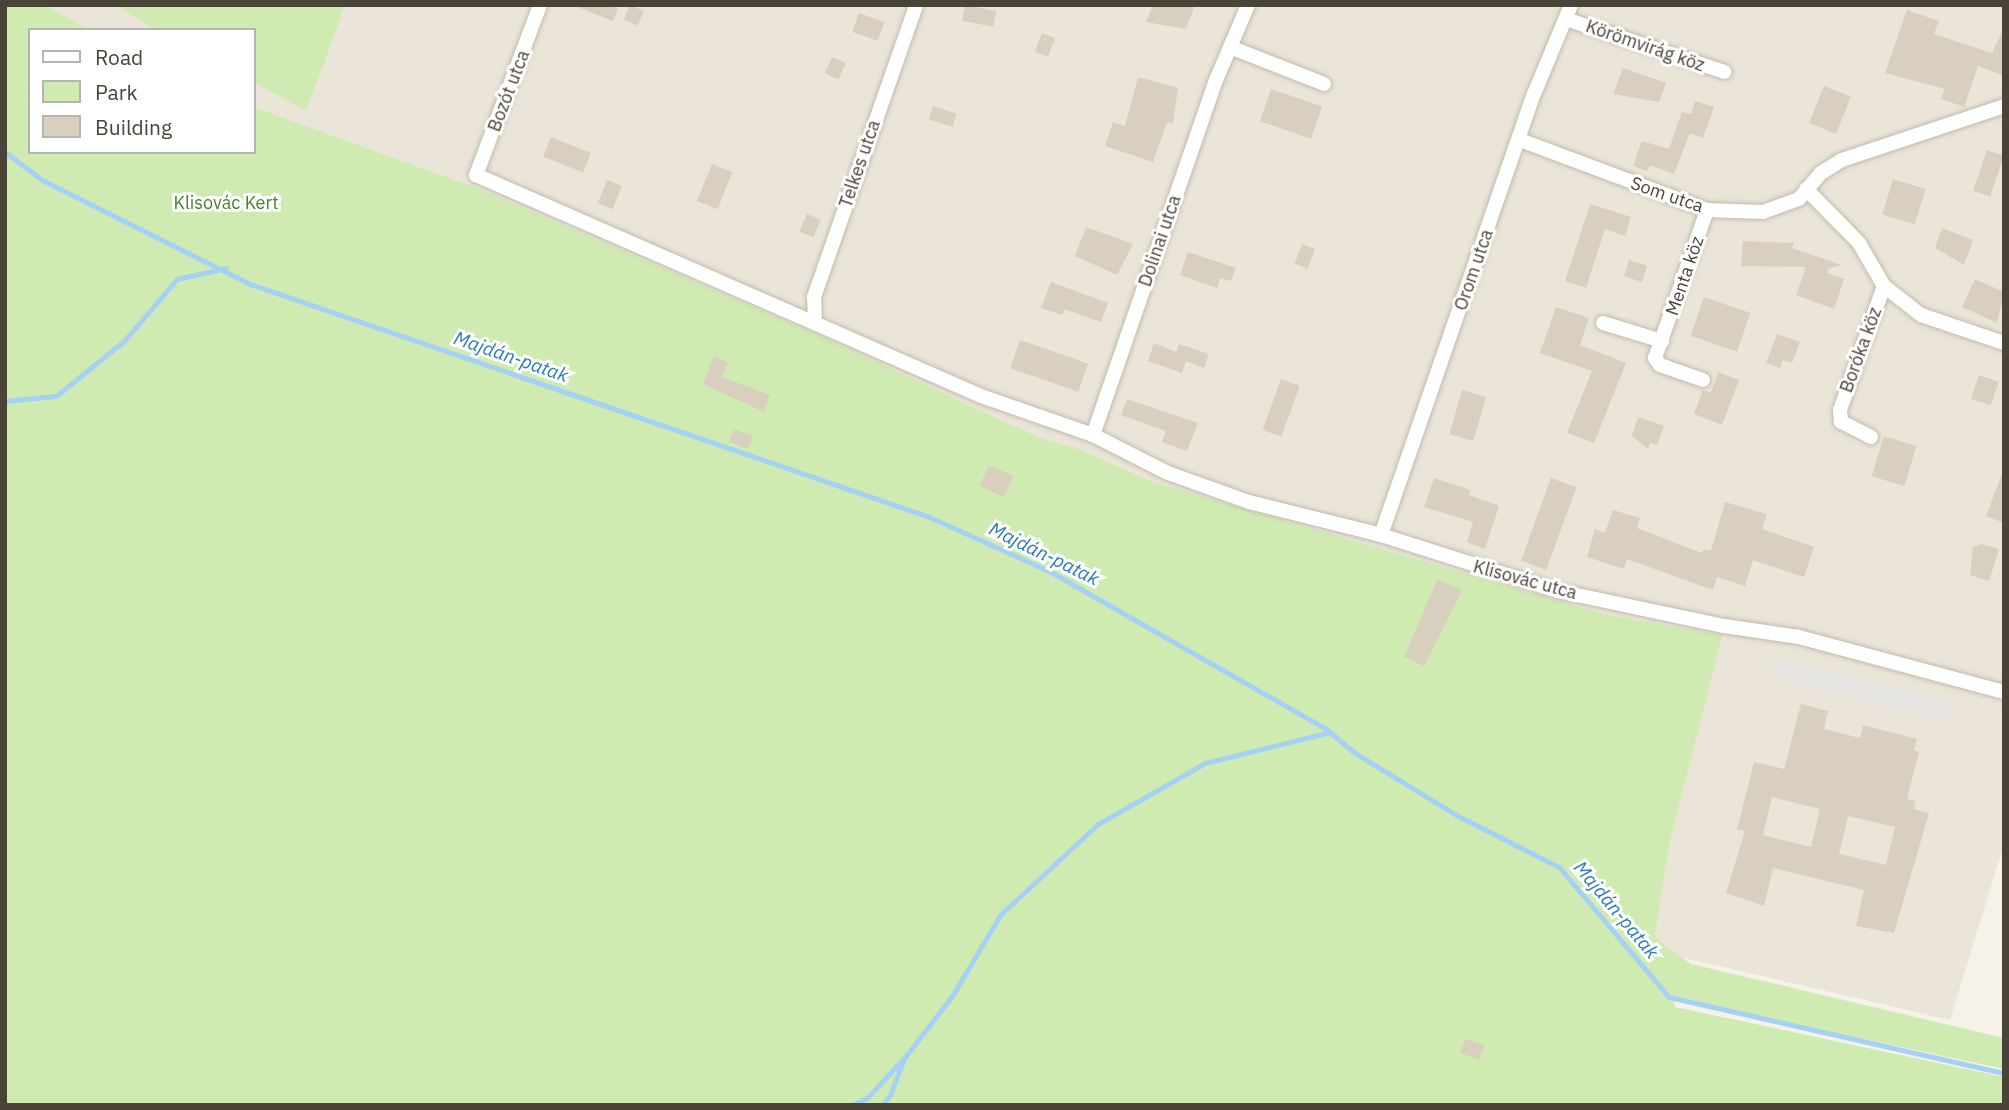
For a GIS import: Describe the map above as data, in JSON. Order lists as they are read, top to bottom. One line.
{"streets":{"street":["Körömvirág köz","Bozót utca","Telkes utca","Som utca","Dolinai utca","Orom utca","Menta köz","Boróka köz","Klisovác utca"]},"crossings":[["Körömvirág köz","Orom utca"],["Bozót utca","Klisovác utca"],["Telkes utca","Klisovác utca"],["Som utca","Orom utca"],["Som utca","Menta köz"],["Dolinai utca","Klisovác utca"],["Orom utca","Klisovác utca"]],"water":["Majdán-patak"],"parks":["Klisovác Kert"],"legend":["Road","Park","Building"]}
